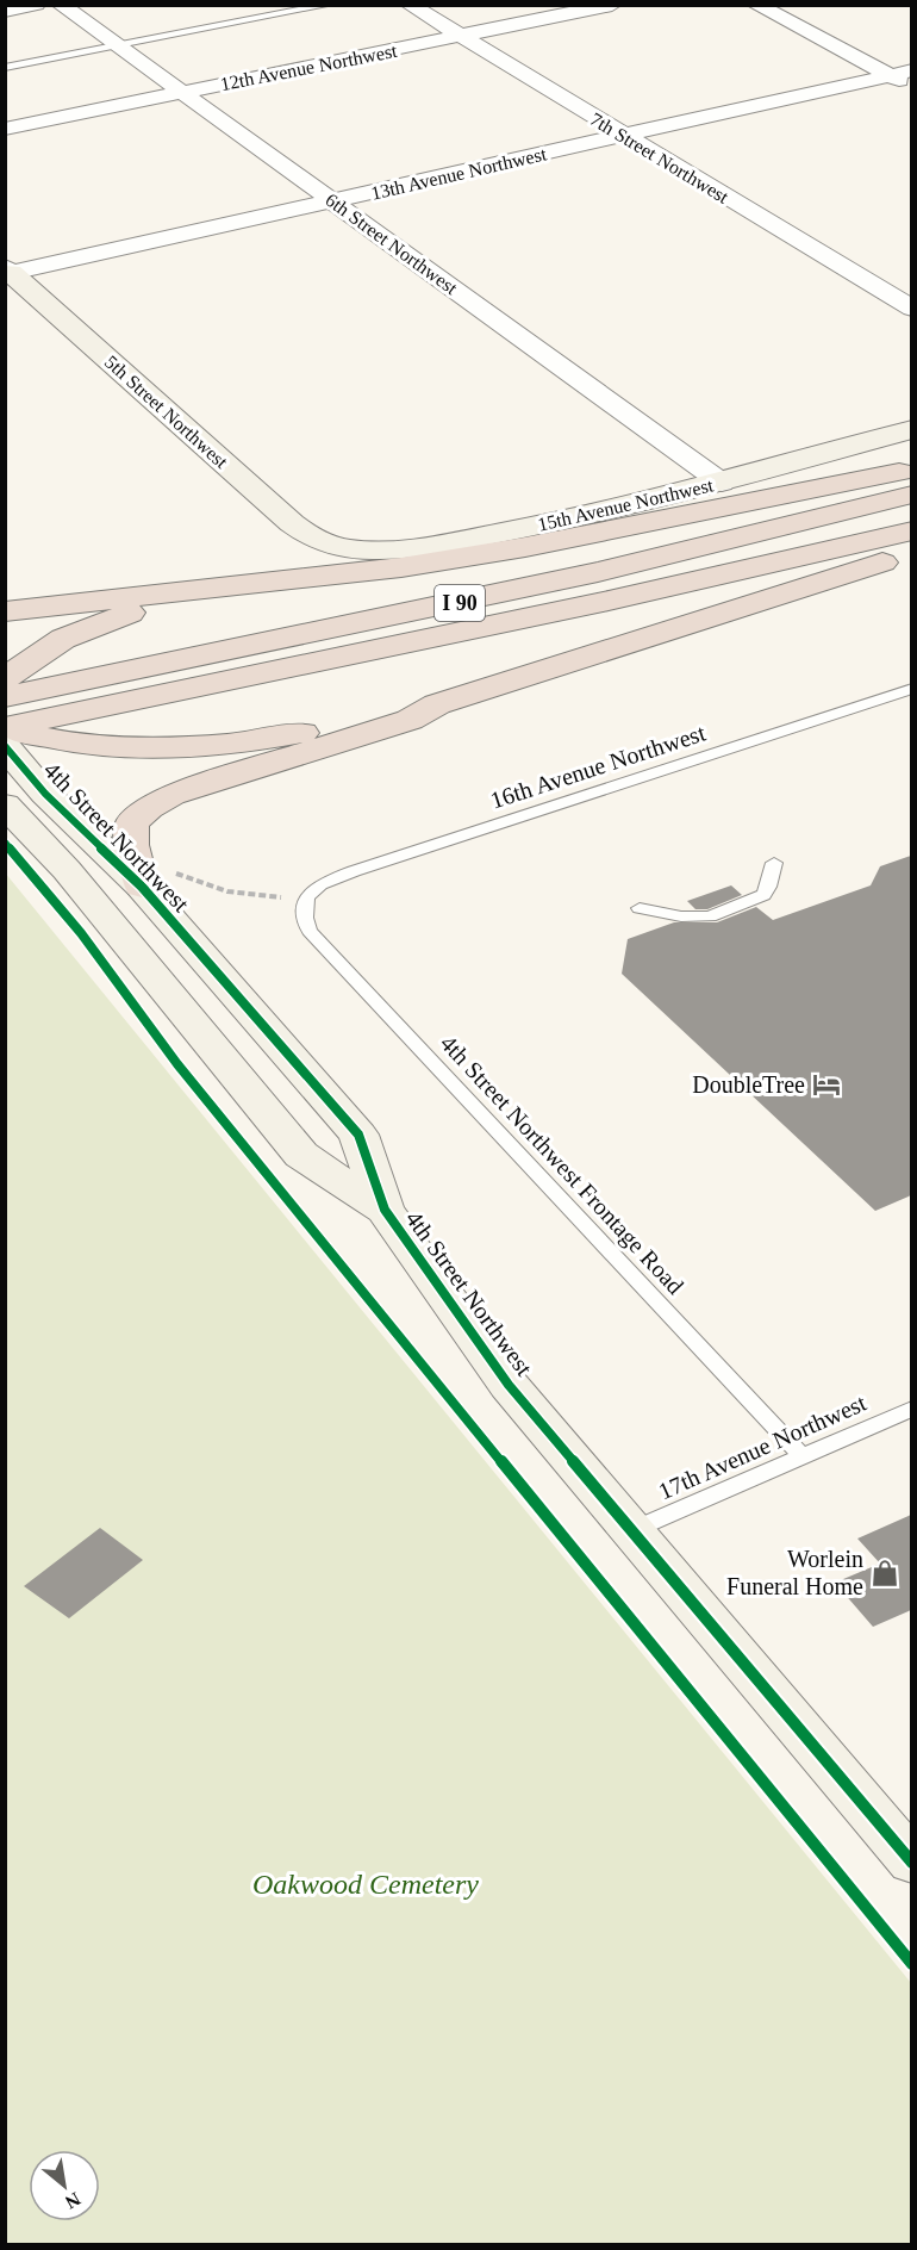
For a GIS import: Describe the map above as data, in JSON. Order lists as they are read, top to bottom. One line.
{"streets":{"highway":["I 90"],"street":["12th Avenue Northwest","7th Street Northwest","13th Avenue Northwest","6th Street Northwest","5th Street Northwest","15th Avenue Northwest","4th Street Northwest"],"lane":["16th Avenue Northwest","4th Street Northwest Frontage Road","17th Avenue Northwest"]},"crossings":[["12th Avenue Northwest","7th Street Northwest"],["12th Avenue Northwest","6th Street Northwest"],["7th Street Northwest","13th Avenue Northwest"],["13th Avenue Northwest","6th Street Northwest"],["13th Avenue Northwest","5th Street Northwest"],["6th Street Northwest","15th Avenue Northwest"],["5th Street Northwest","15th Avenue Northwest"],["I 90","4th Street Northwest"],["16th Avenue Northwest","4th Street Northwest Frontage Road"],["4th Street Northwest","17th Avenue Northwest"],["4th Street Northwest Frontage Road","17th Avenue Northwest"]],"parks":["Oakwood Cemetery"],"places":{"hotel":["DoubleTree"],"shop":["Worlein Funeral Home"]},"north":"bottom right"}
